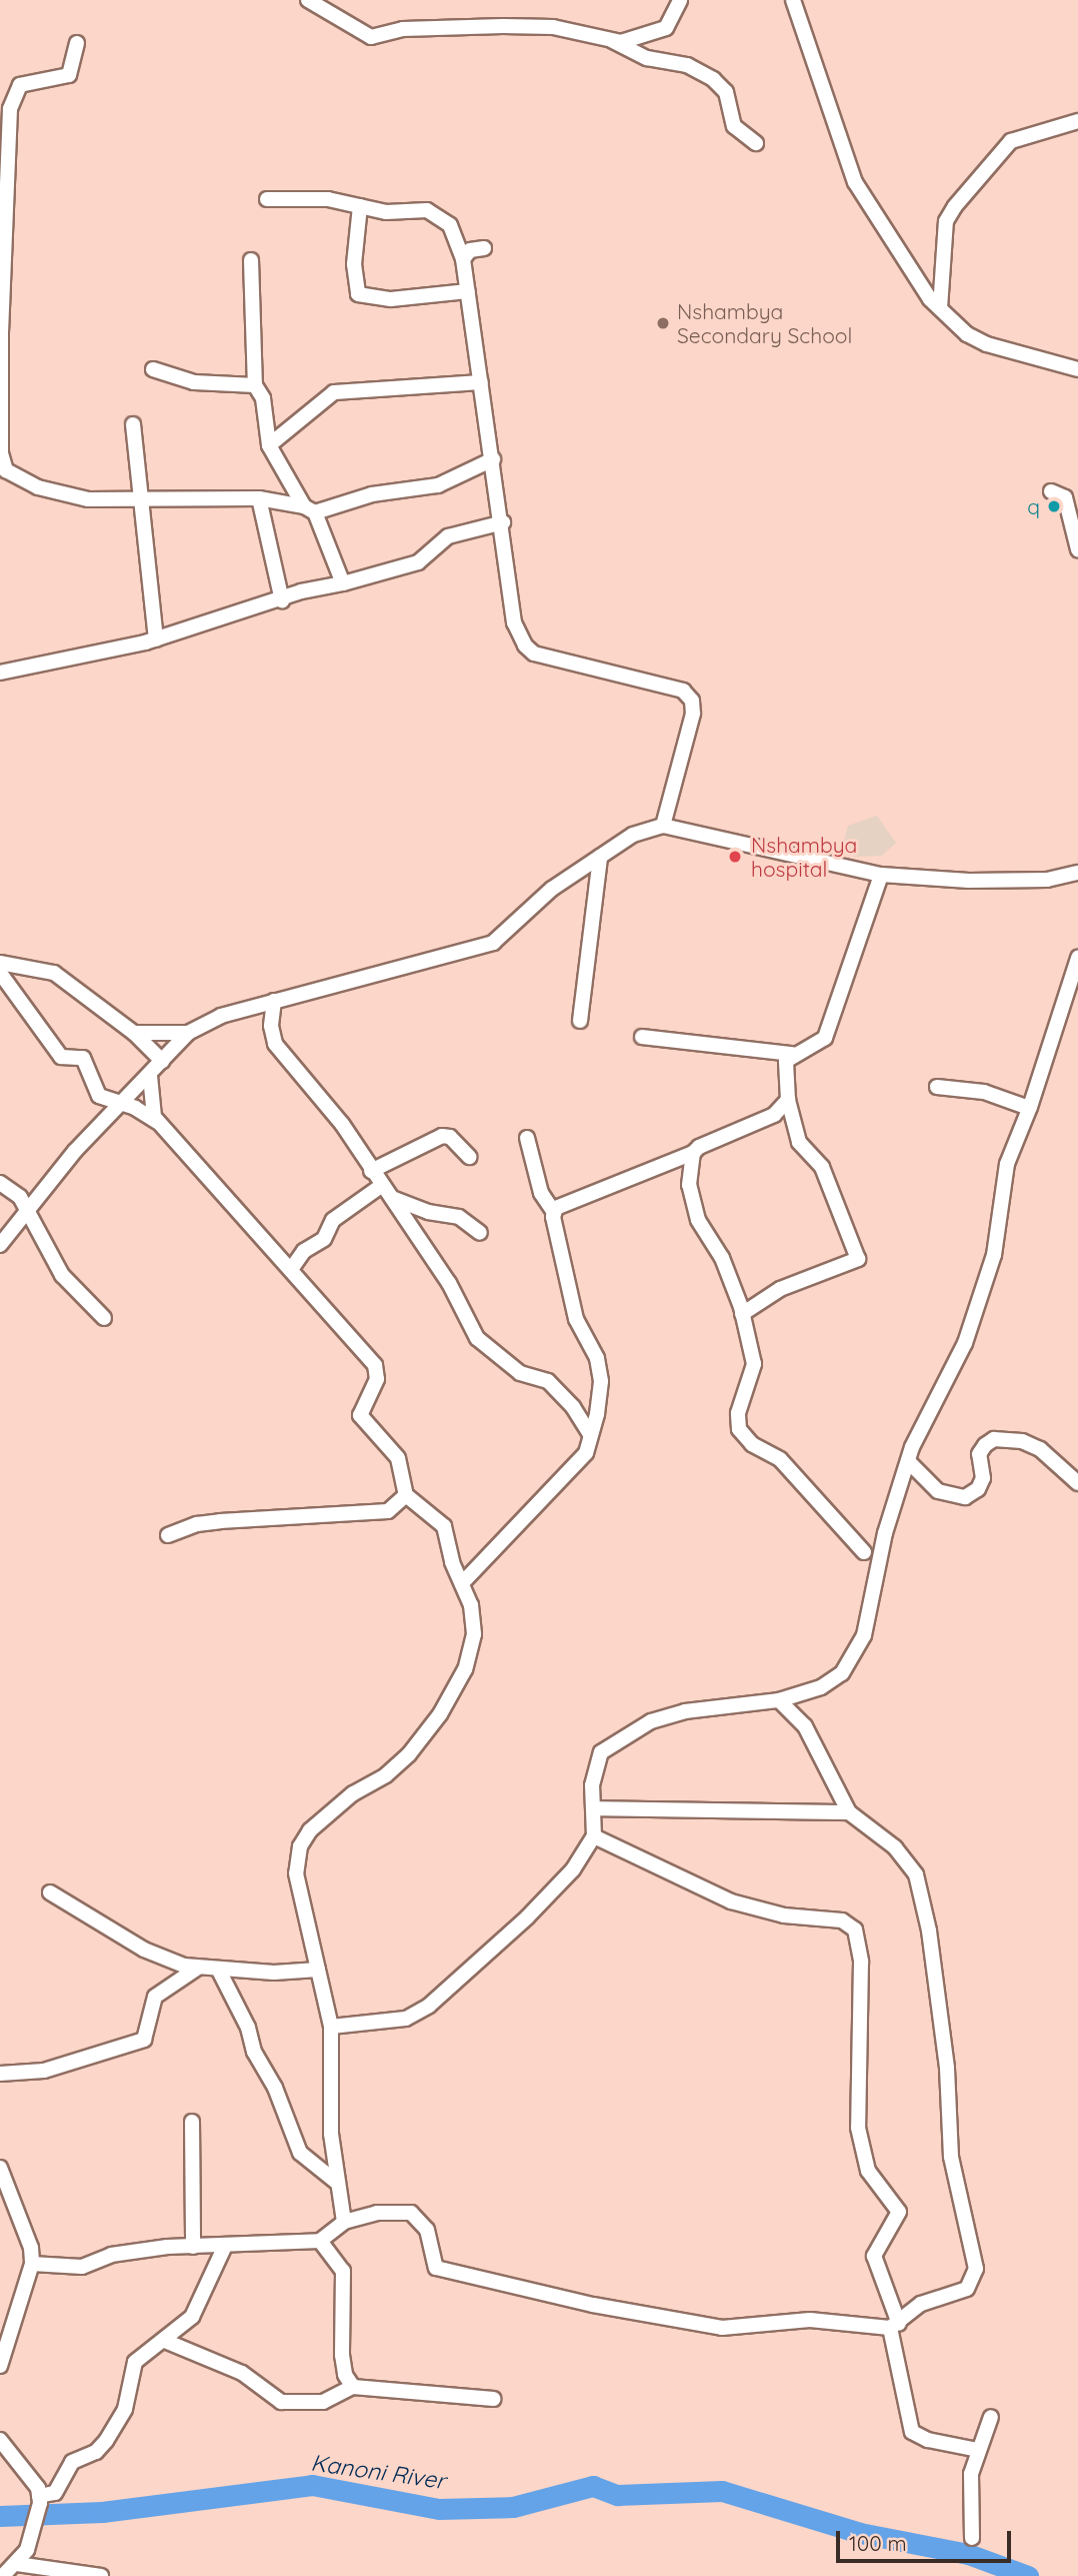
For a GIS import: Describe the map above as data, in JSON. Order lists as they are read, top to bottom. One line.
{"water":["Kanoni River"],"places":["Nshambya Secondary School","q","Nshambya hospital"],"scale_bar":"100 m"}
